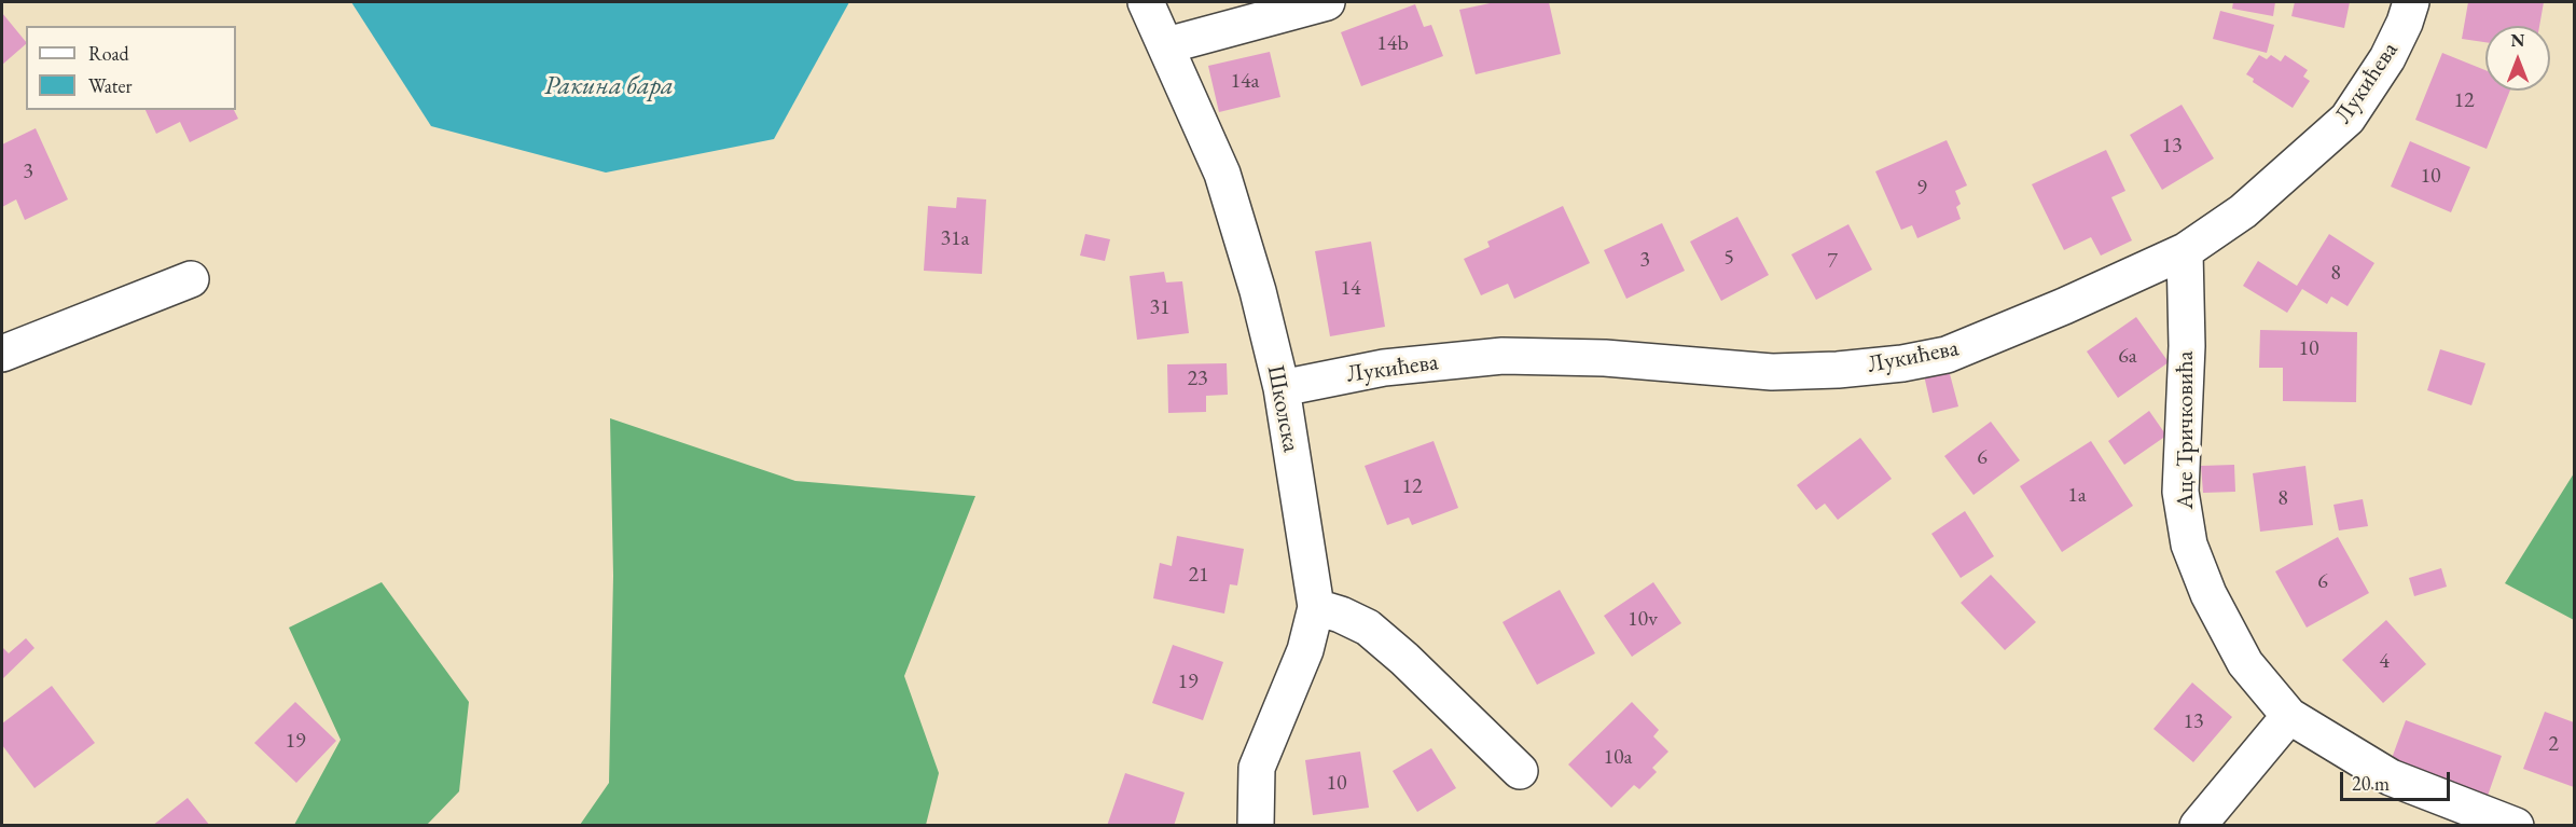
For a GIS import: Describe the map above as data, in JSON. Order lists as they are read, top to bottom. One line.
{"streets":{"street":["Лукићева","Школска","Аце Тричковића"]},"crossings":[["Лукићева","Школска"],["Лукићева","Аце Тричковића"]],"water":["Ракина бара"],"house_numbers":["14b","14a","12","13","3","10","9","31a","5","3","7","8","14","31","10","6a","23","6","12","1a","8","21","6","10v","4","19","13","19","2","10a","10"],"legend":["Road","Water"],"scale_bar":"20 m","north":"top"}
